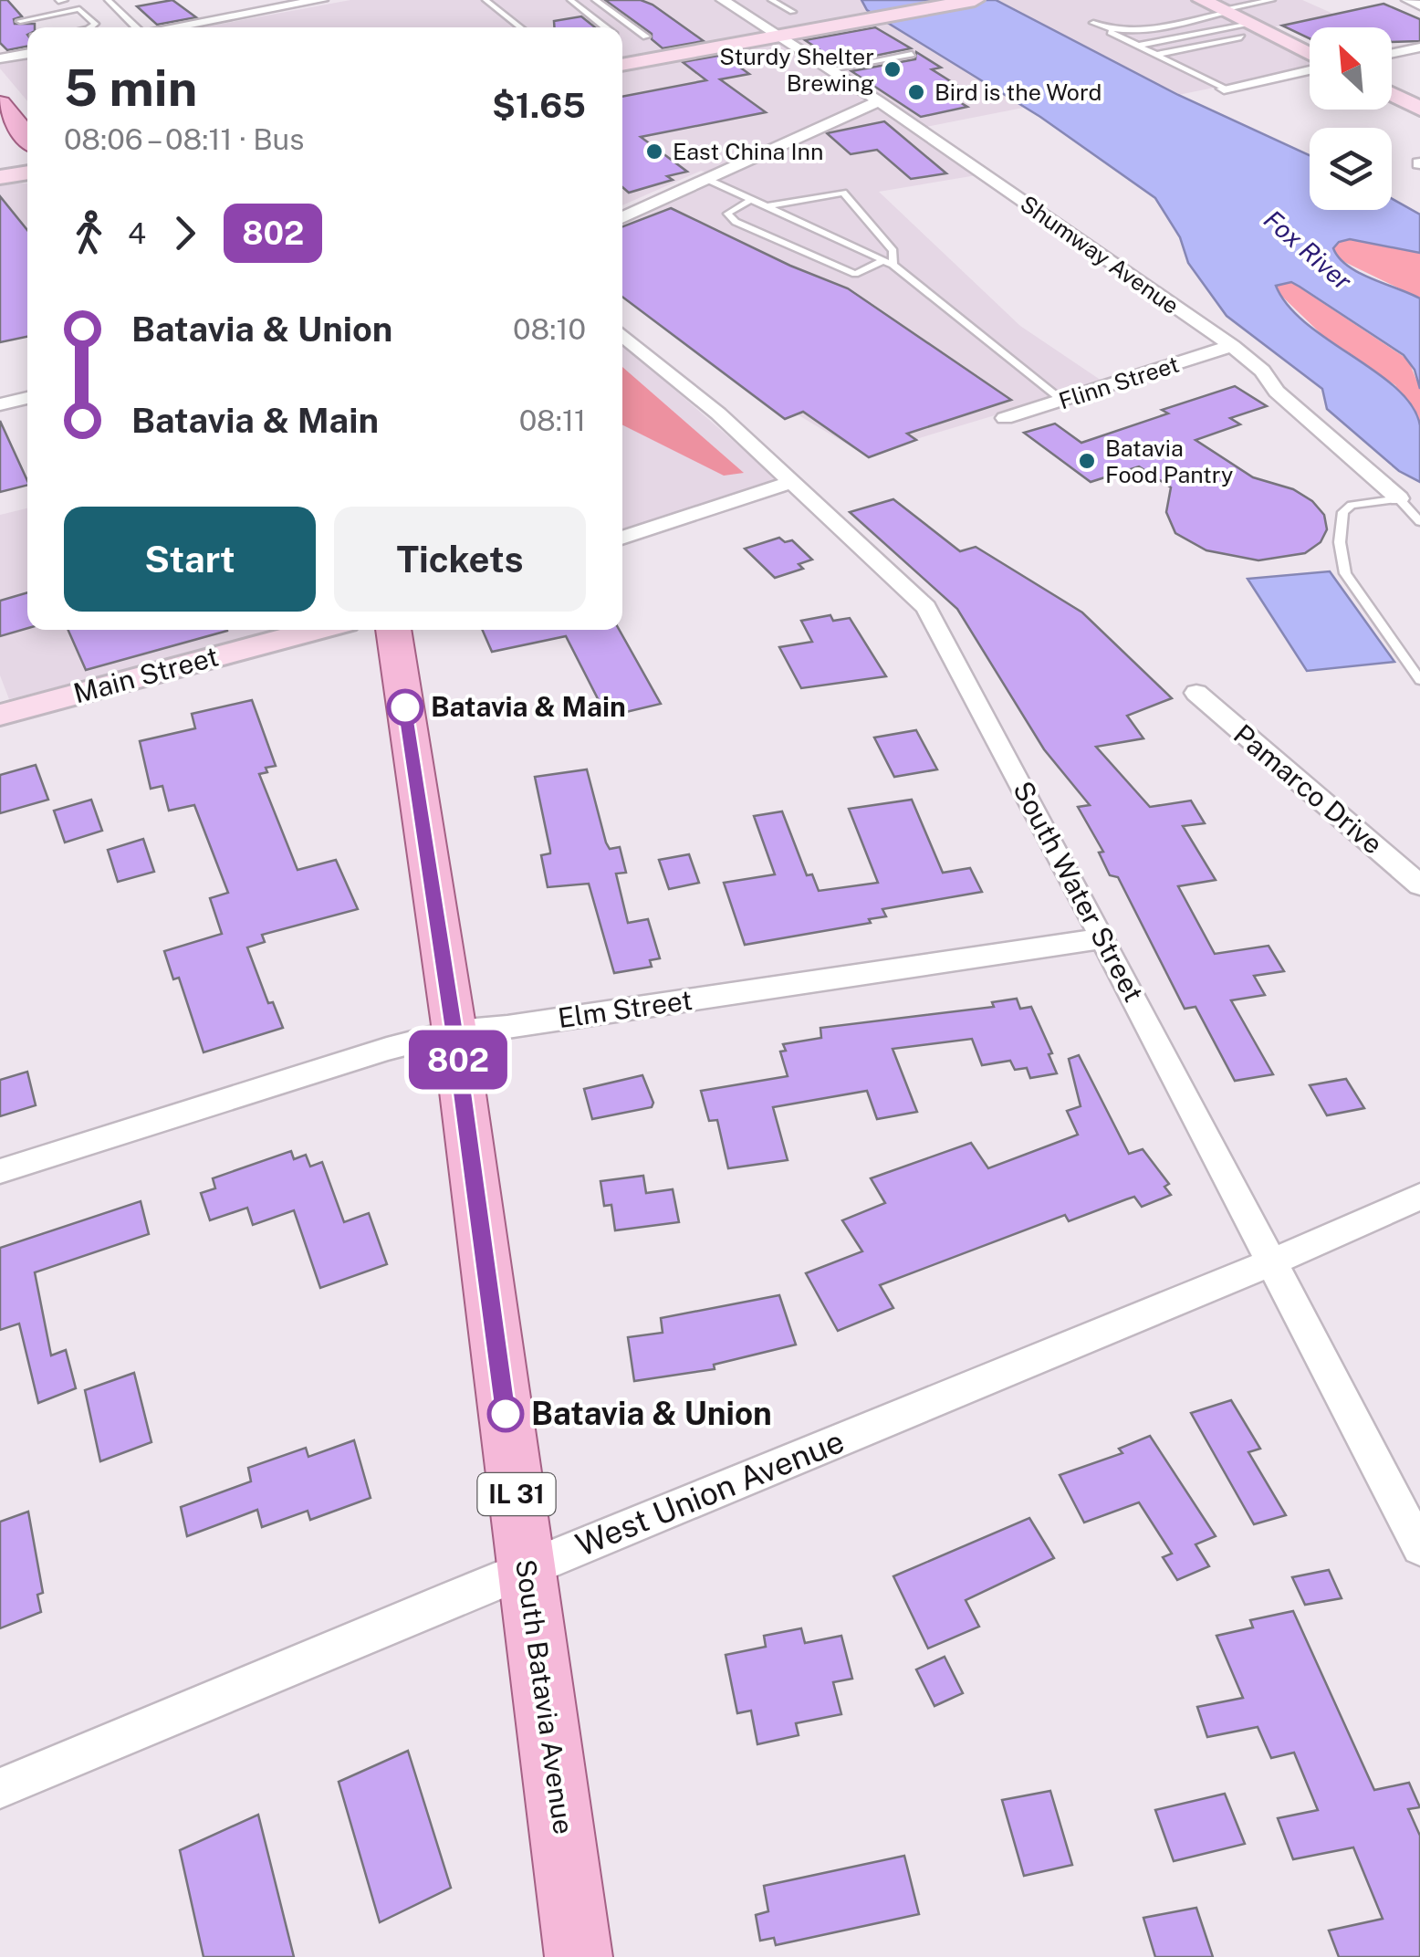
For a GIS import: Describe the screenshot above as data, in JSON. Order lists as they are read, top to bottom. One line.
{"streets":{"main road":["Main Street","IL 31","South Batavia Avenue"],"street":["Shumway Avenue","Flinn Street","Pamarco Drive","South Water Street","Elm Street","West Union Avenue"]},"crossings":[["Shumway Avenue","Flinn Street"],["South Water Street","Elm Street"],["South Water Street","West Union Avenue"],["Elm Street","South Batavia Avenue"],["West Union Avenue","South Batavia Avenue"]],"water":["Fox River"],"places":["Sturdy Shelter Brewing","Bird is the Word","East China Inn","Batavia Food Pantry","Batavia & Main","Batavia & Union"],"lines":["bus line 802"],"north":"top left","page":{"on_map":"802","heading":["5 min","08:06 – 08:11 · Bus","$1.65"],"legs":["4","802"],"list":[{"name":"Batavia & Union","value":"08:10"},{"name":"Batavia & Main","value":"08:11"}],"buttons":["Start","Tickets"]}}
